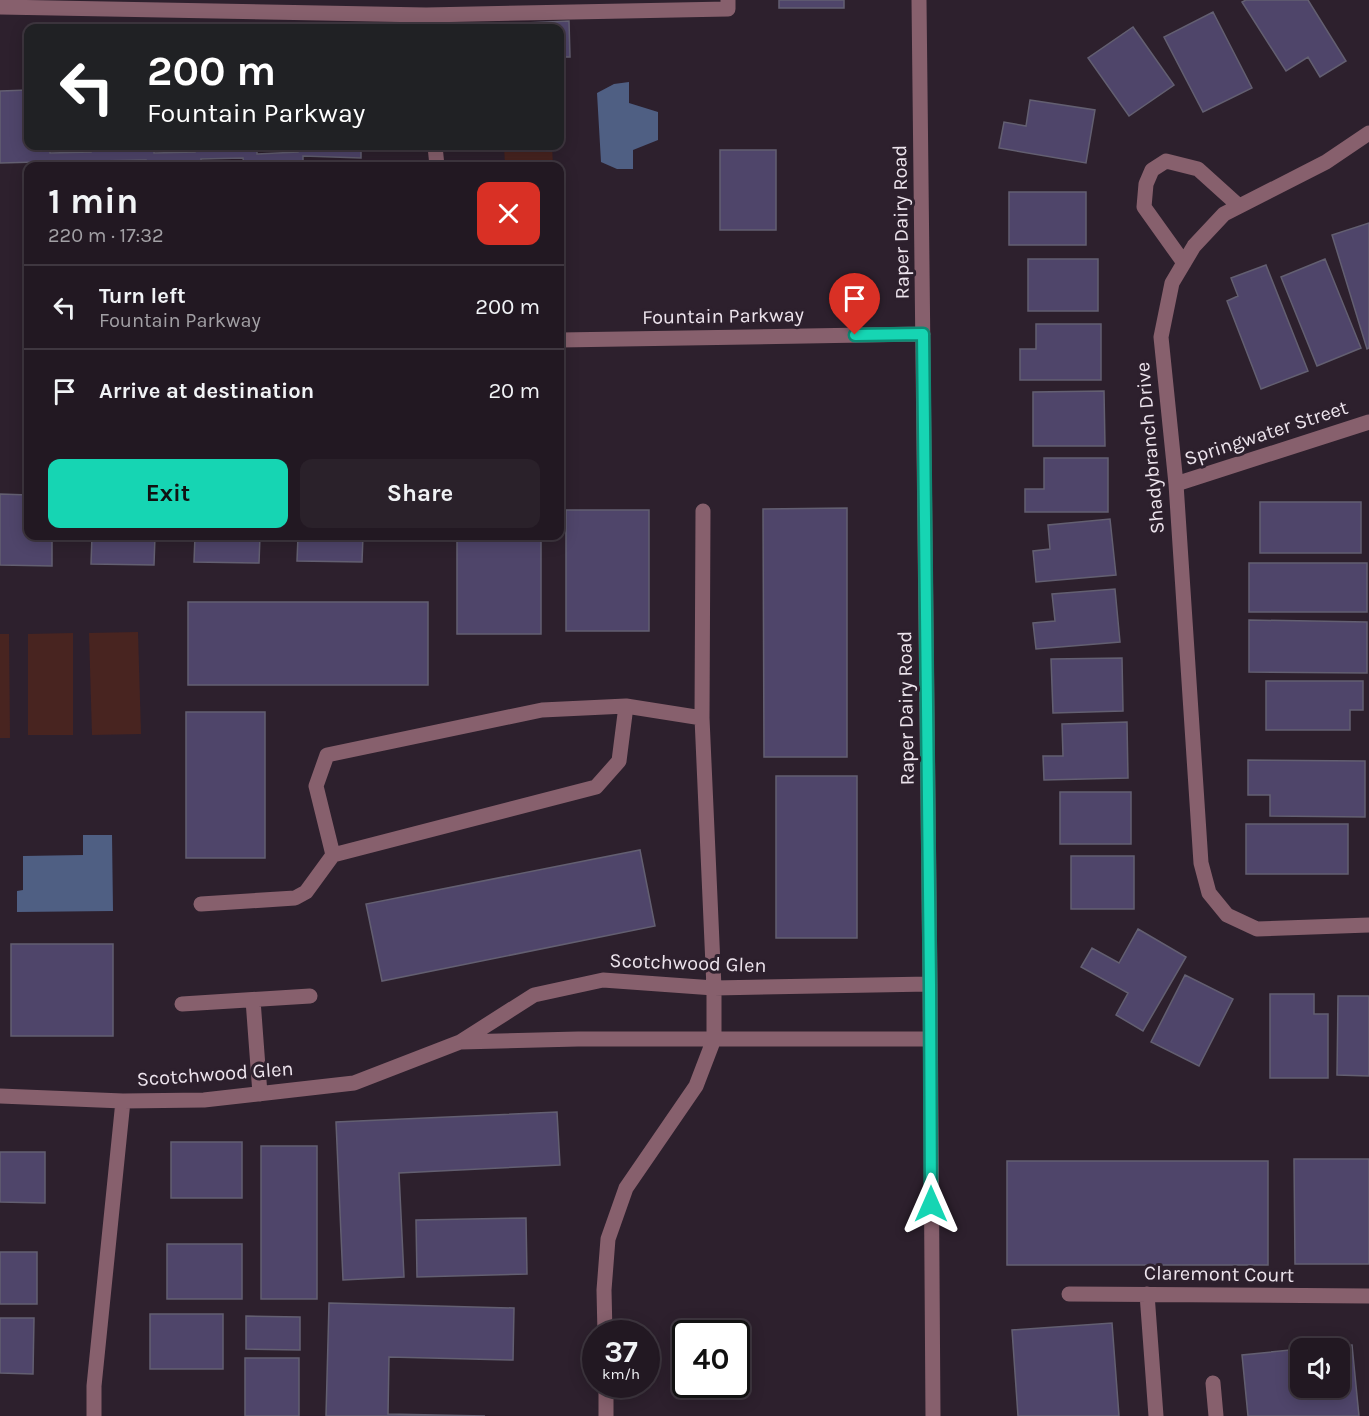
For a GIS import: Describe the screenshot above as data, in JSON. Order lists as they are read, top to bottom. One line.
{"streets":{"street":["Raper Dairy Road","Fountain Parkway","Springwater Street","Shadybranch Drive","Scotchwood Glen","Claremont Court"]},"crossings":[["Raper Dairy Road","Fountain Parkway"],["Raper Dairy Road","Scotchwood Glen"],["Springwater Street","Shadybranch Drive"]],"page":{"turn":["200 m","Fountain Parkway"],"heading":["1 min","220 m · 17:32"],"list":[{"name":"Turn left","note":"Fountain Parkway","value":"200 m"},{"name":"Arrive at destination","value":"20 m"}],"buttons":["Exit","Share"],"speed":"37 km/h","limit":"40"}}
